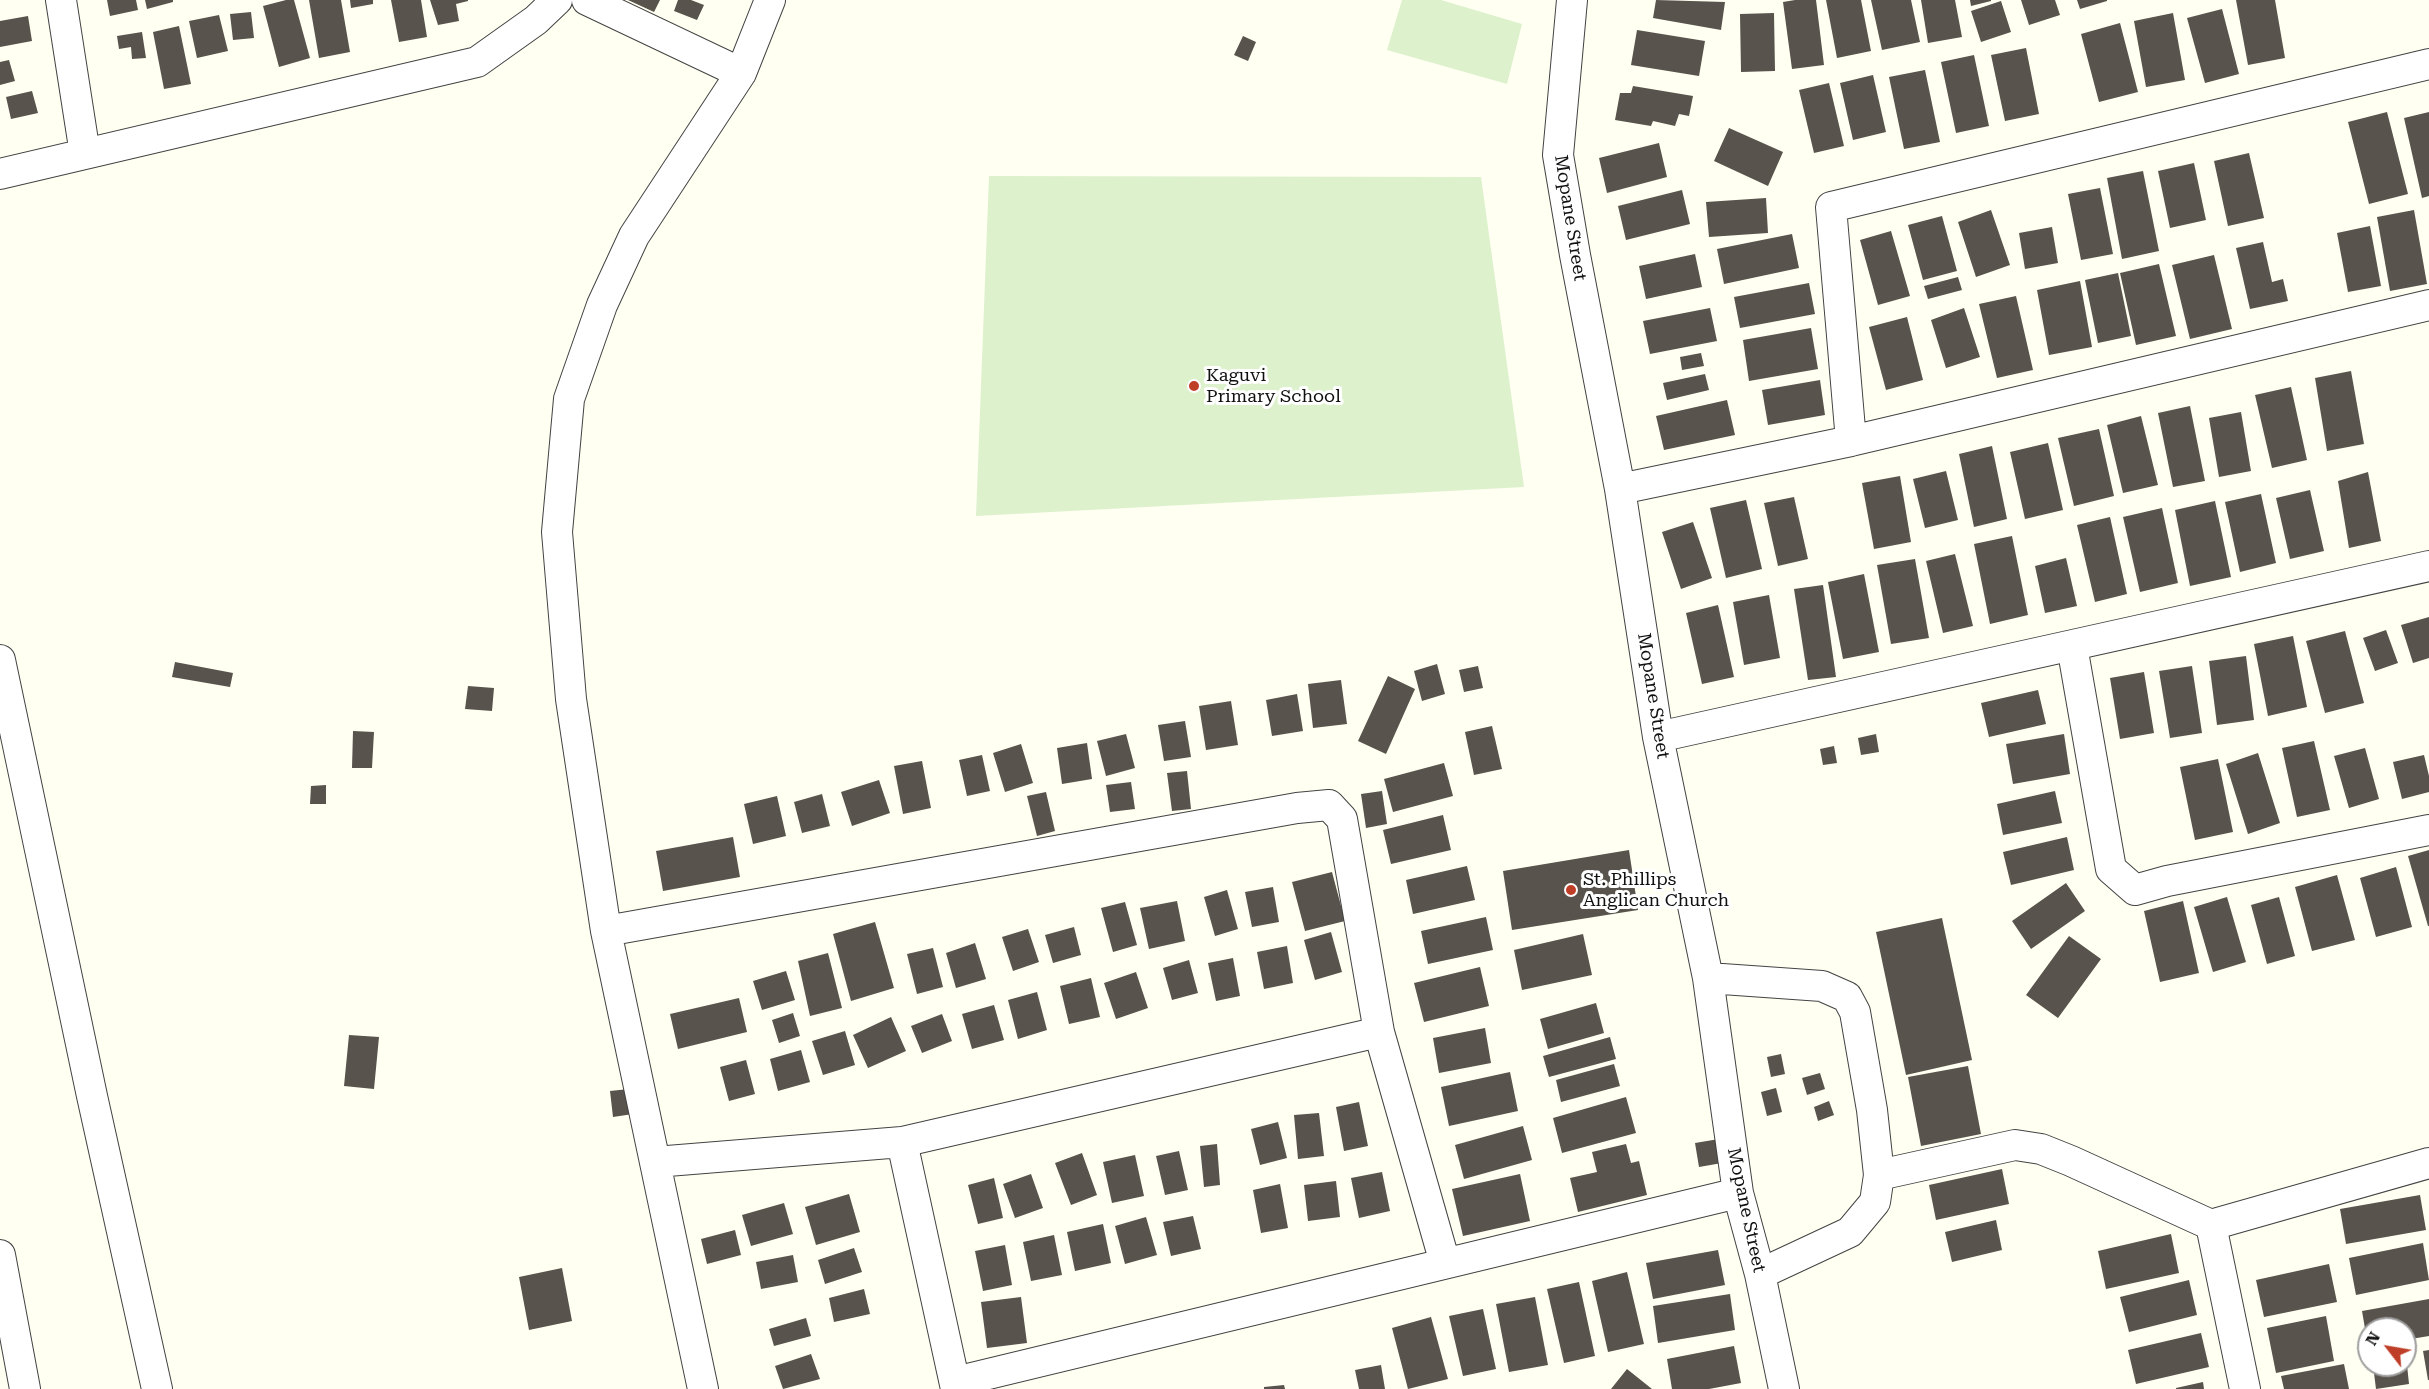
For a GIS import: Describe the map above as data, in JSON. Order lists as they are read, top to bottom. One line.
{"streets":{"street":["Mopane Street"]},"places":["Kaguvi Primary School","St. Phillips Anglican Church"],"north":"top left"}
